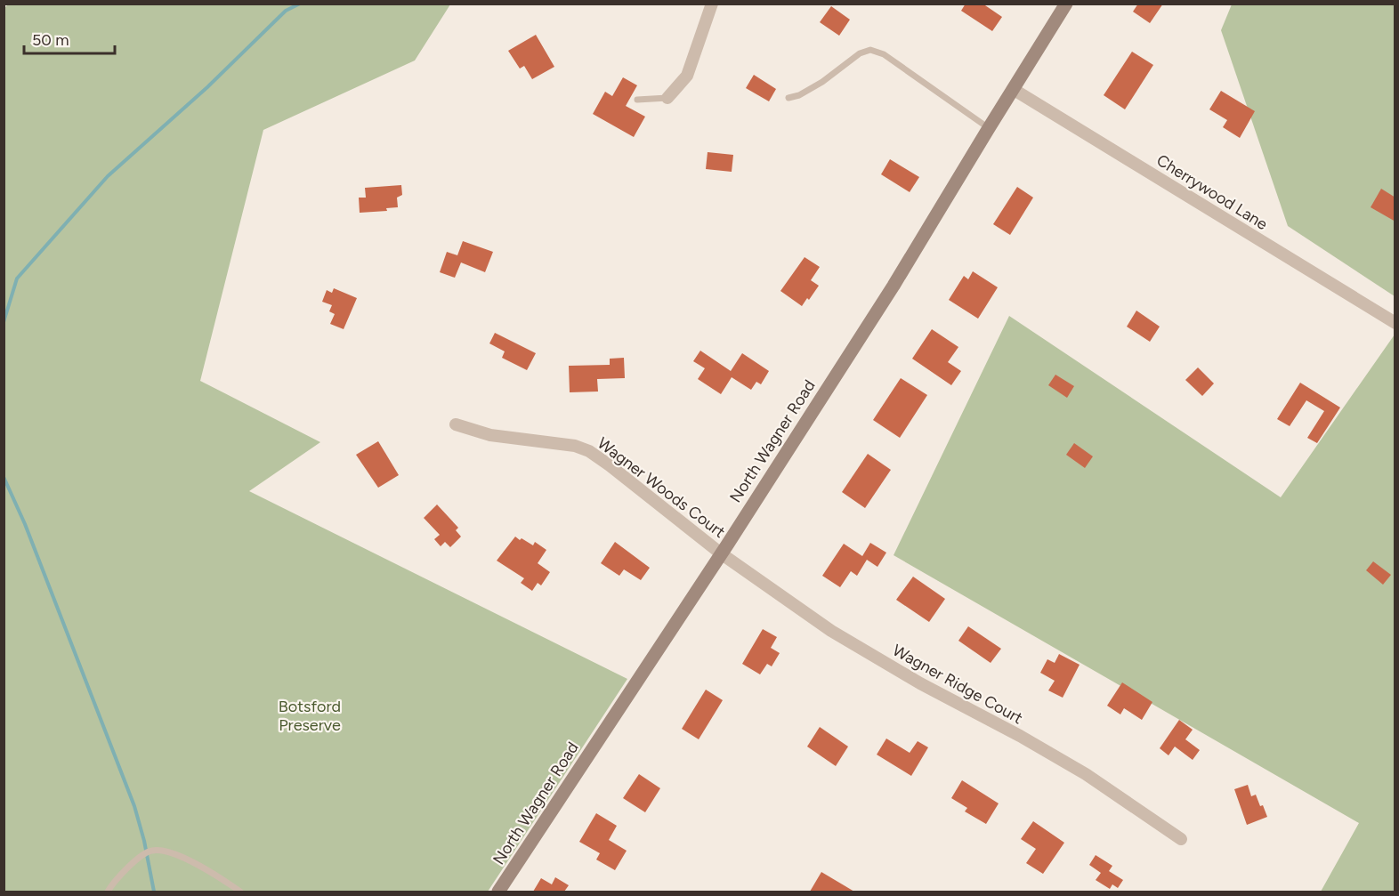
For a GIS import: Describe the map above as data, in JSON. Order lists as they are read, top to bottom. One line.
{"streets":{"main road":["North Wagner Road"],"street":["Cherrywood Lane","Wagner Woods Court","Wagner Ridge Court"]},"crossings":[["Cherrywood Lane","North Wagner Road"],["North Wagner Road","Wagner Woods Court"],["North Wagner Road","Wagner Ridge Court"],["Wagner Woods Court","Wagner Ridge Court"]],"parks":["Botsford Preserve"],"scale_bar":"50 m"}
